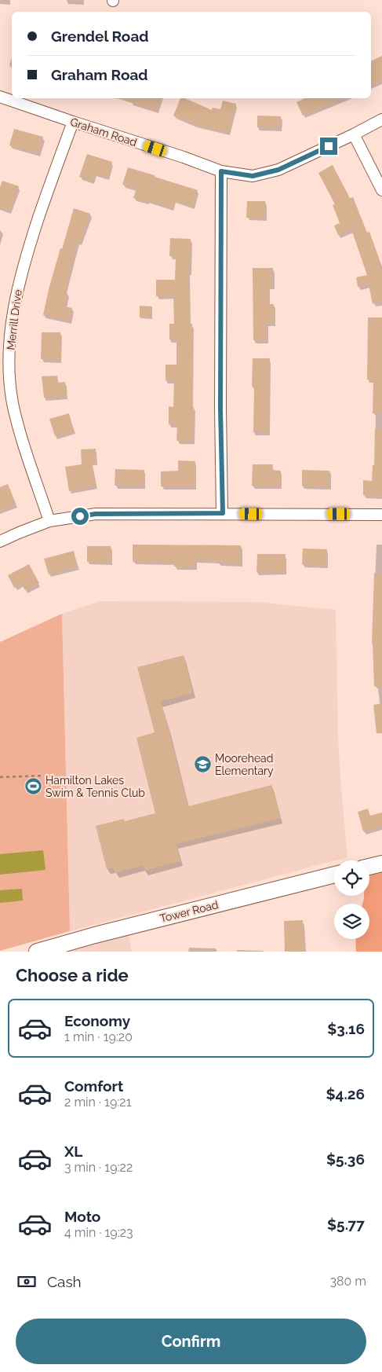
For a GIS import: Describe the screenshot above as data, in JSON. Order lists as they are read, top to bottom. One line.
{"streets":{"street":["Graham Road","Merrill Drive","Tower Road"]},"crossings":[["Graham Road","Merrill Drive"]],"places":{"school or university":["Moorehead Elementary"],"sports":["Hamilton Lakes Swim & Tennis Club"]},"page":{"banner":["Grendel Road","Graham Road"],"heading":"Choose a ride","list":[{"name":"Economy","note":"1 min · 19:20","value":"$3.16"},{"name":"Comfort","note":"2 min · 19:21","value":"$4.26"},{"name":"XL","note":"3 min · 19:22","value":"$5.36"},{"name":"Moto","note":"4 min · 19:23","value":"$5.77"}],"pay":["Cash","380 m"],"buttons":"Confirm"}}
